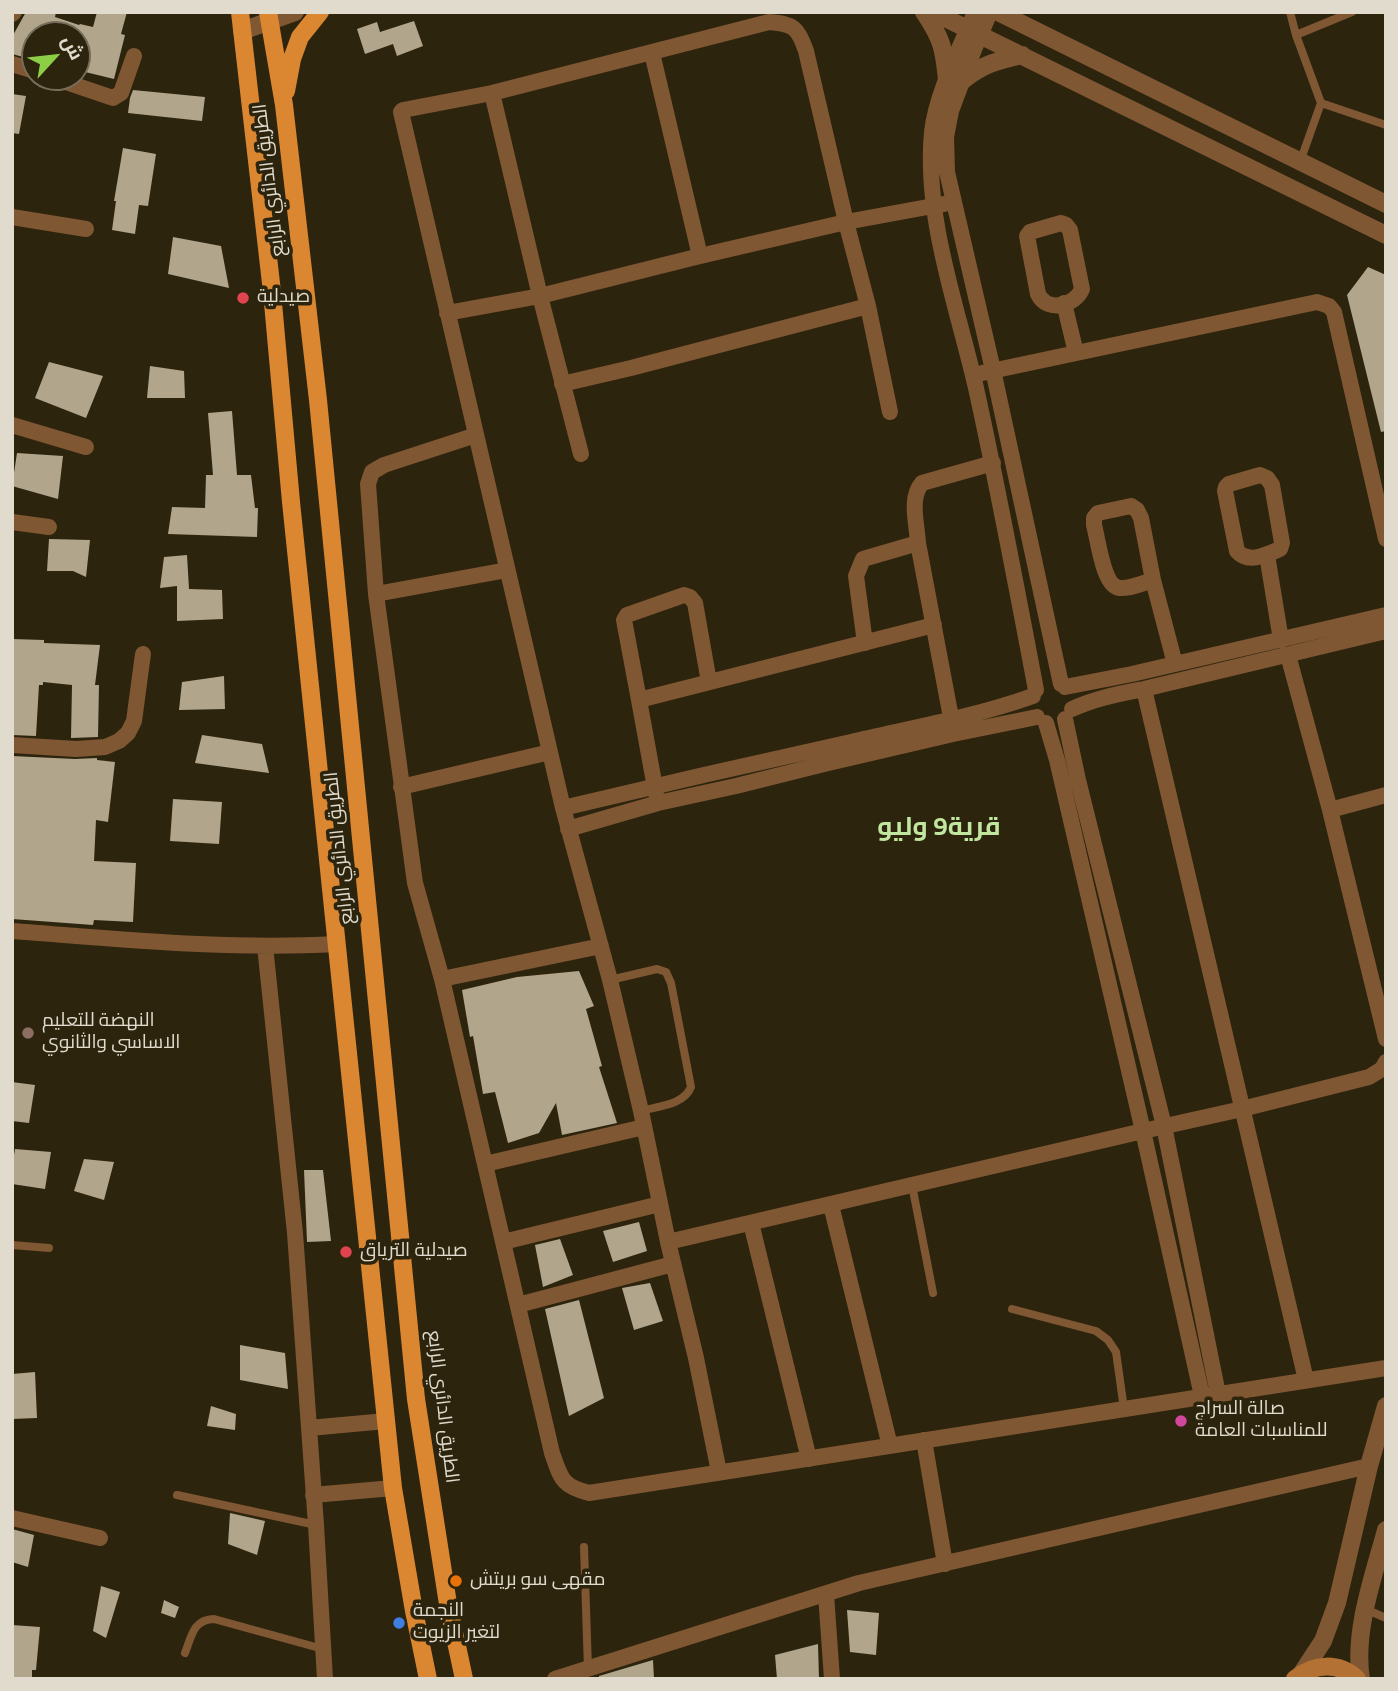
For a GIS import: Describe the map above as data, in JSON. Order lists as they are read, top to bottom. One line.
{"streets":{"main road":["الطريق الدائري الرابع"]},"districts":["قرية9 وليو"],"places":["صيدلية","النهضة للتعليم الاساسي والثانوي","صيدلية الترياق","صالة السراج للمناسبات العامة","مقهى سو بريتش","النجمة لتغير الزيوت"],"north":"top right"}
